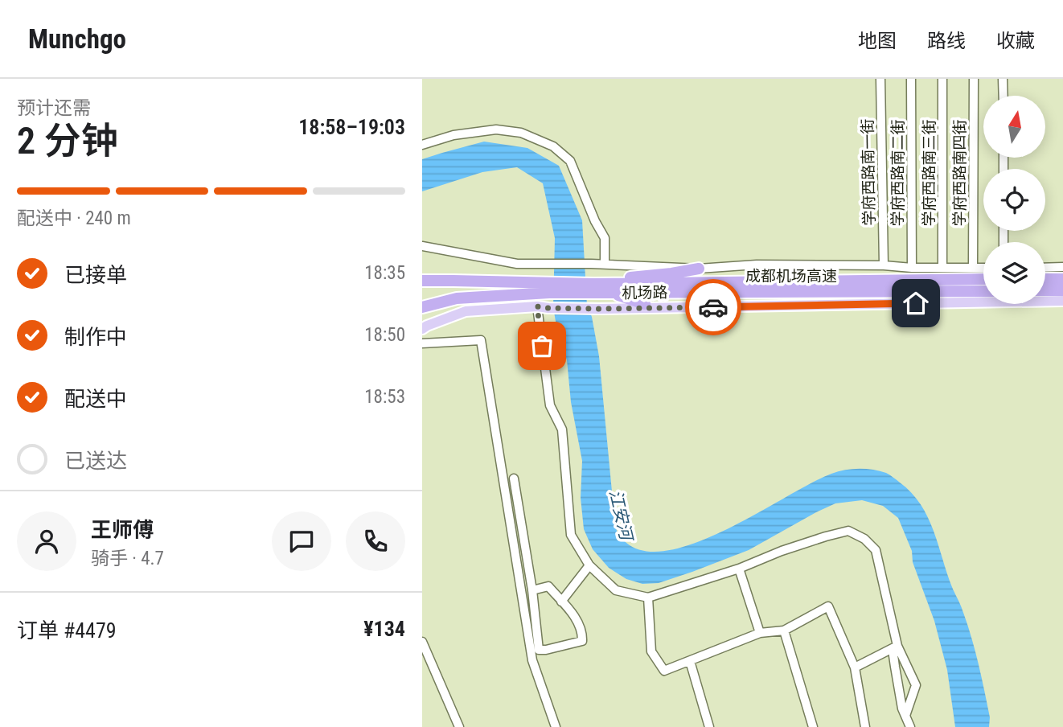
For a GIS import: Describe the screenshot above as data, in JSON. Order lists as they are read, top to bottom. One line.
{"streets":{"highway":["成都机场高速"],"main road":["机场路"],"street":["学府西路南一街","学府西路南二街","学府西路南三街","学府西路南四街"]},"crossings":[["学府西路南一街","机场路"],["学府西路南二街","机场路"],["学府西路南三街","机场路"],["学府西路南四街","机场路"]],"water":["江安河"],"north":"top","page":{"header":"Munchgo","nav":["地图","路线","收藏"],"heading":["2 分钟","预计还需","18:58–19:03"],"panel":["王师傅","骑手 · 4.7","订单 #4479","¥134"],"bar":"配送中 · 240 m","list":[["已接单","18:35"],["制作中","18:50"],["配送中","18:53"],"已送达"]}}
